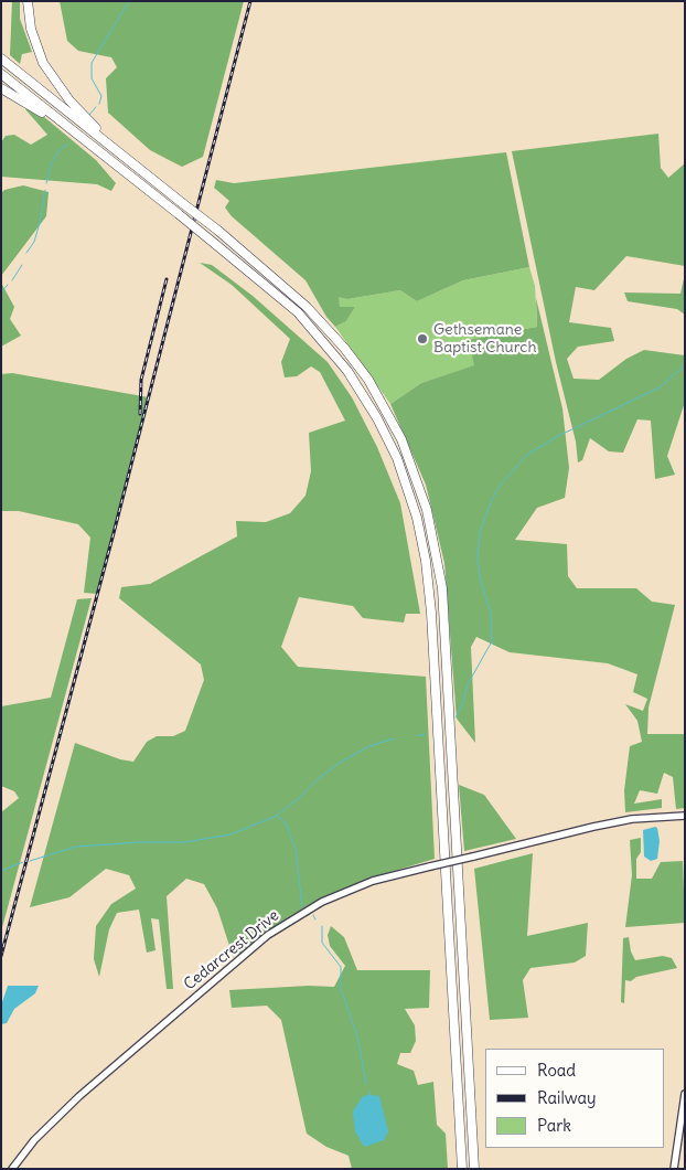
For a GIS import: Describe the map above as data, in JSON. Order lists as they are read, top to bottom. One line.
{"streets":{"street":["Cedarcrest Drive"]},"places":["Gethsemane Baptist Church"],"legend":["Road","Railway","Park"]}
